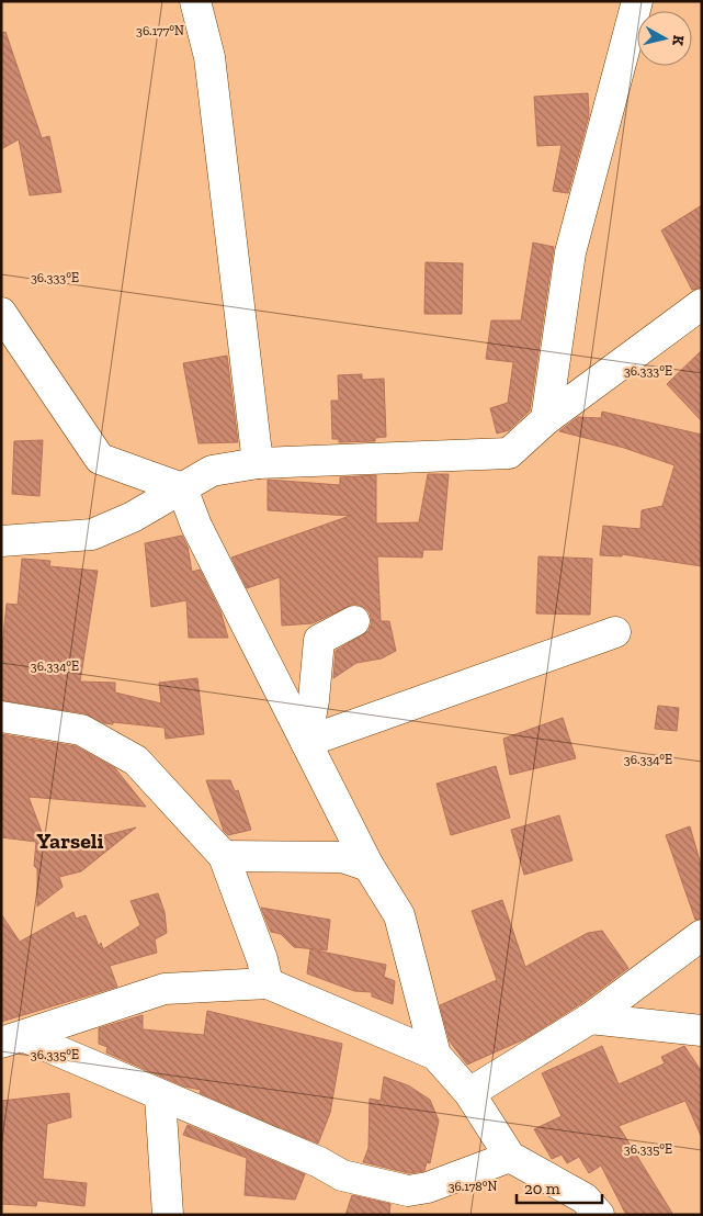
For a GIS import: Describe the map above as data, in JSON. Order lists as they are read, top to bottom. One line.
{"districts":["Yarseli"],"scale_bar":"20 m","north":"right","coordinates":["36.177°N","36.333°E","36.334°E","36.335°E","36.178°N"]}
